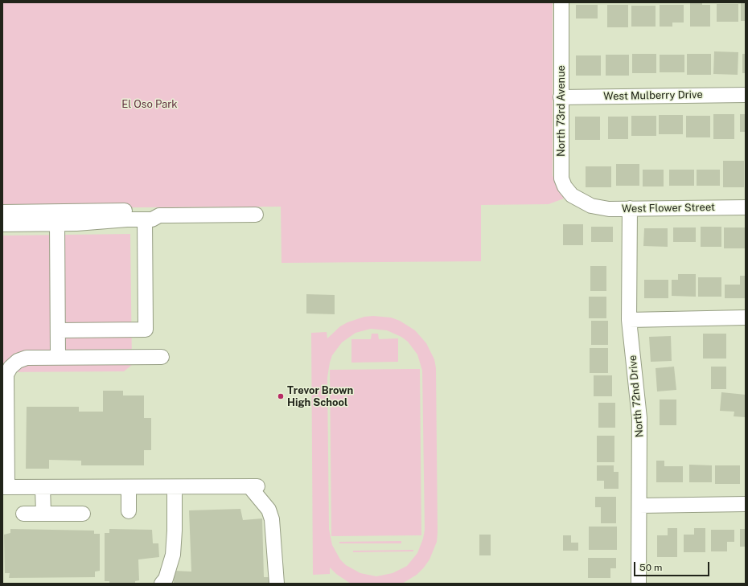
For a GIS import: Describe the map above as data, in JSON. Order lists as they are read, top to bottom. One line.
{"streets":{"street":["West Mulberry Drive","North 73rd Avenue","West Flower Street","North 72nd Drive"]},"crossings":[["West Mulberry Drive","North 73rd Avenue"],["North 73rd Avenue","West Flower Street"],["West Flower Street","North 72nd Drive"]],"parks":["El Oso Park"],"places":["Trevor Brown High School"],"scale_bar":"50 m"}
